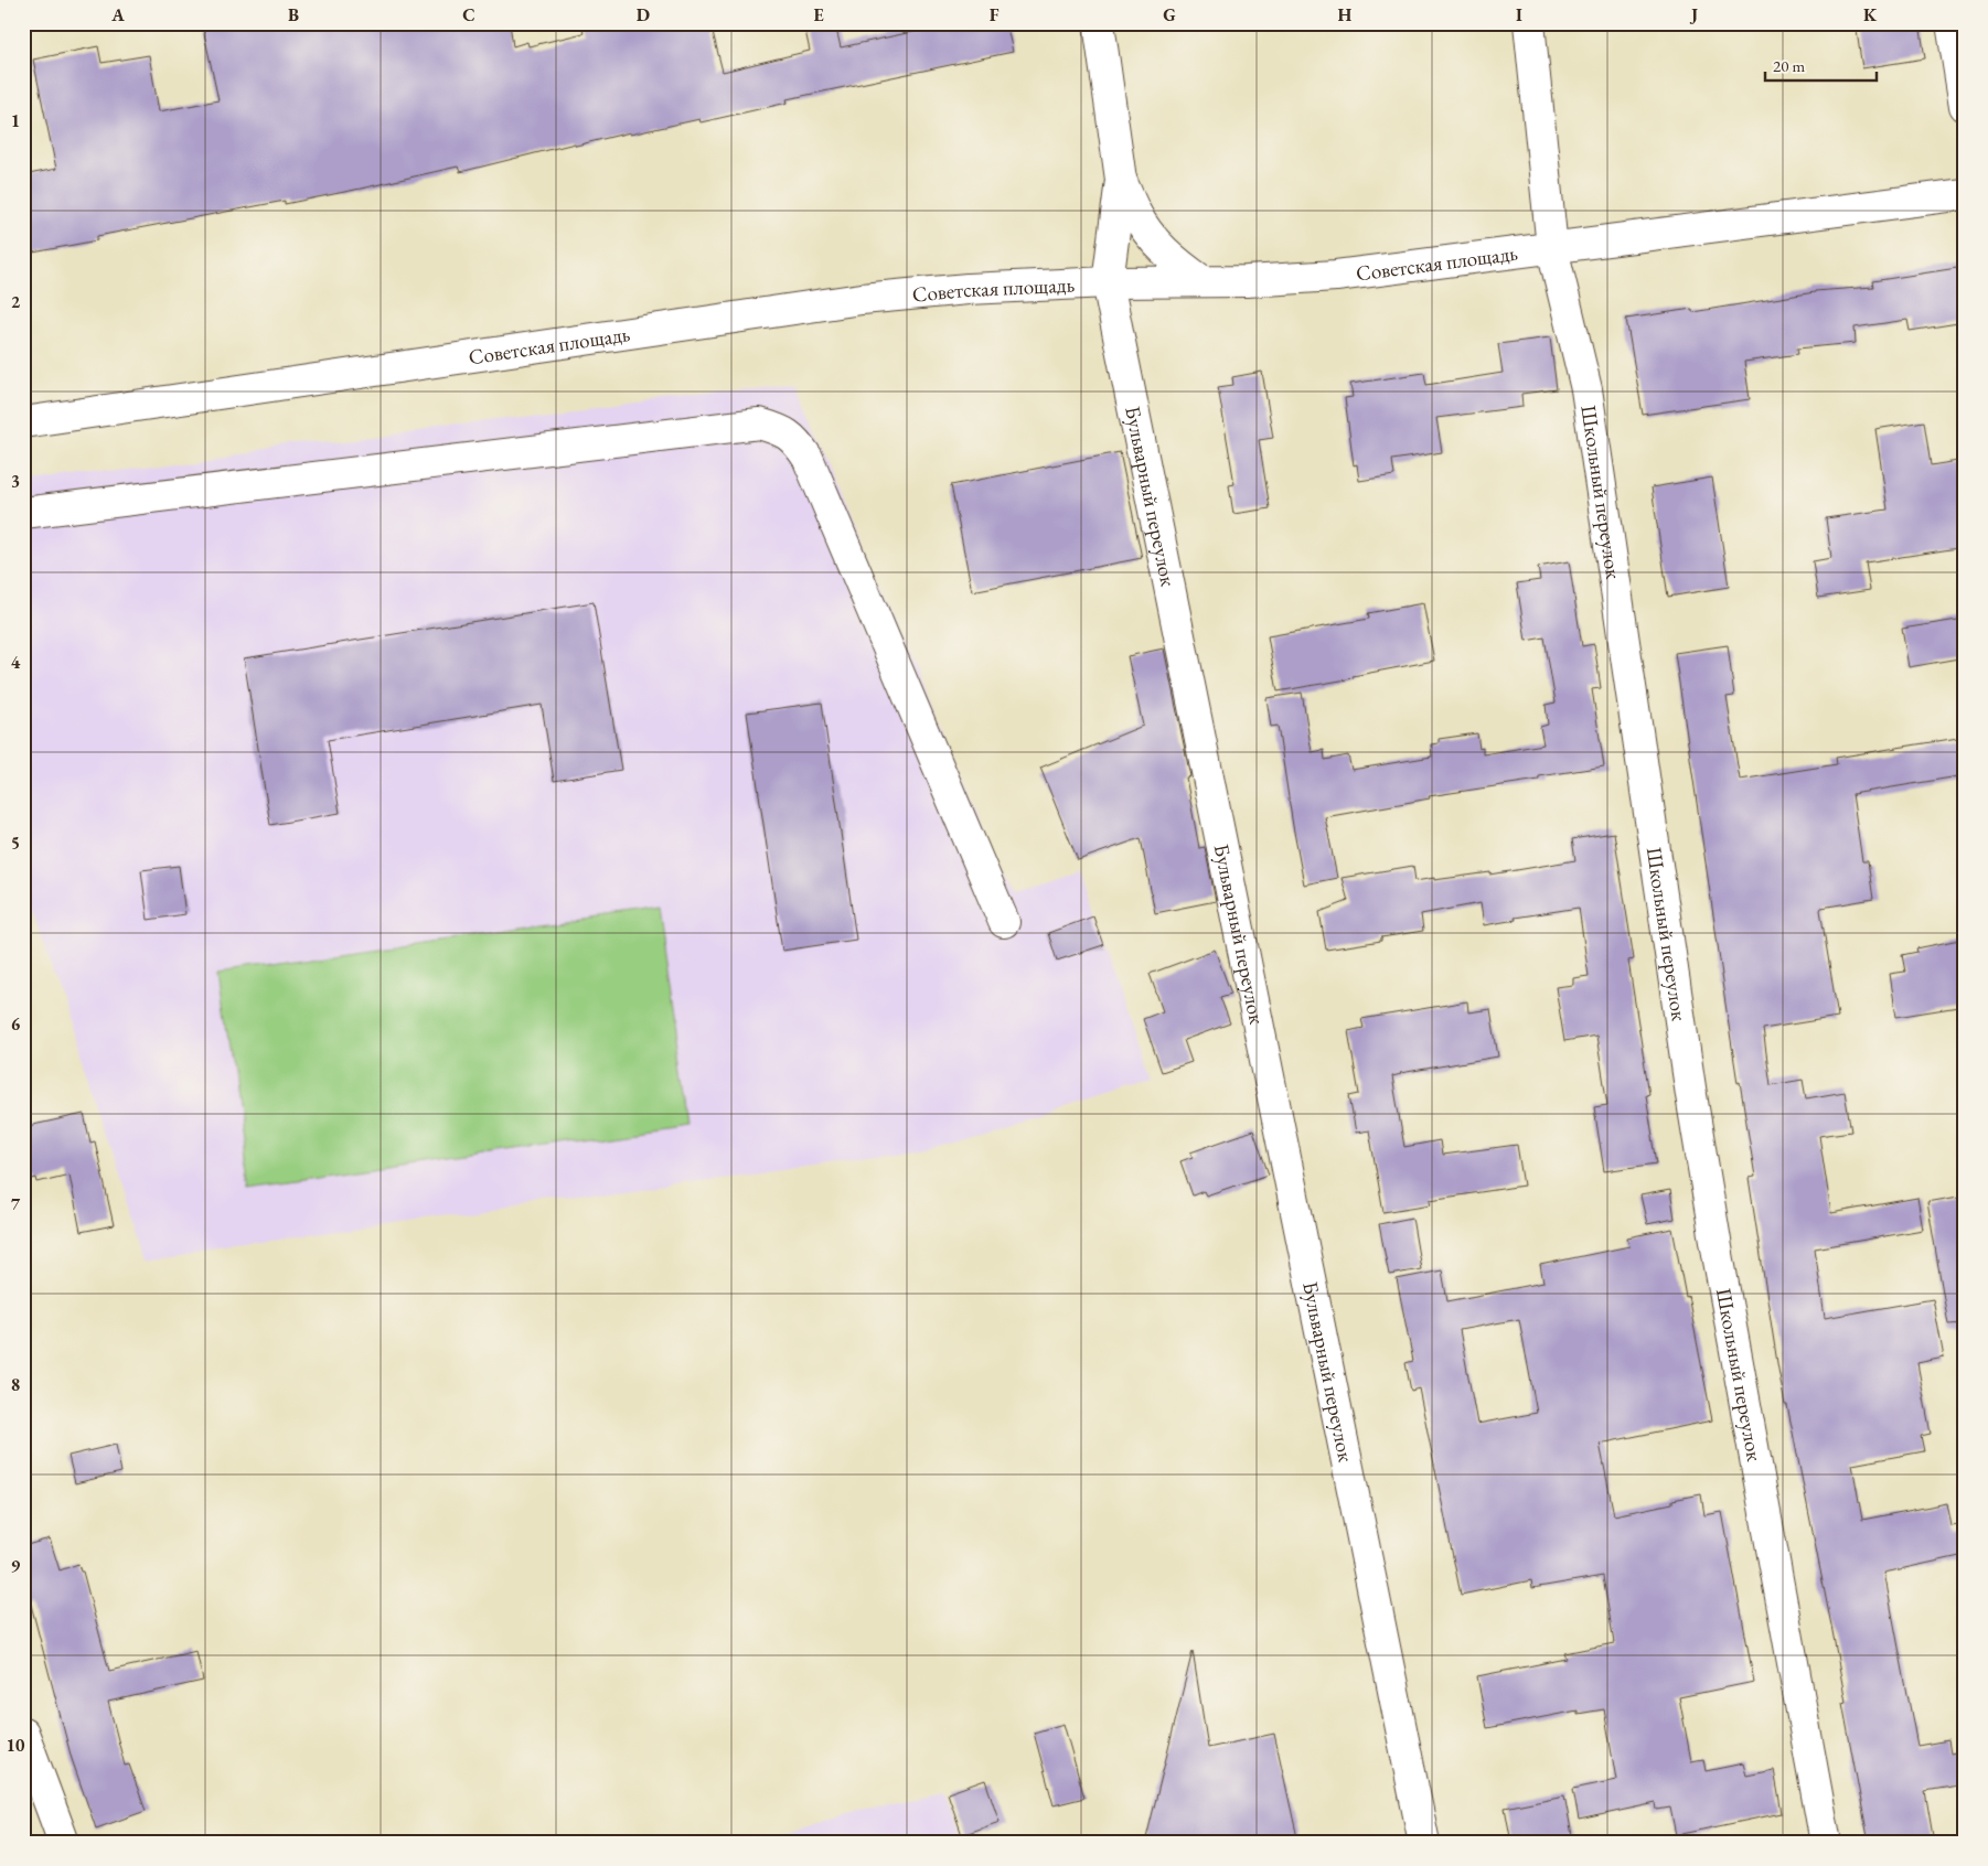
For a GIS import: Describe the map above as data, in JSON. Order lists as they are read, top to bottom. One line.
{"streets":{"street":["Советская площадь","Школьный переулок","Бульварный переулок"]},"crossings":[["Советская площадь","Школьный переулок"],["Советская площадь","Бульварный переулок"]],"scale_bar":"20 m","grid":{"columns":["A","B","C","D","E","F","G","H","I","J","K"],"rows":["1","2","3","4","5","6","7","8","9","10"]}}
